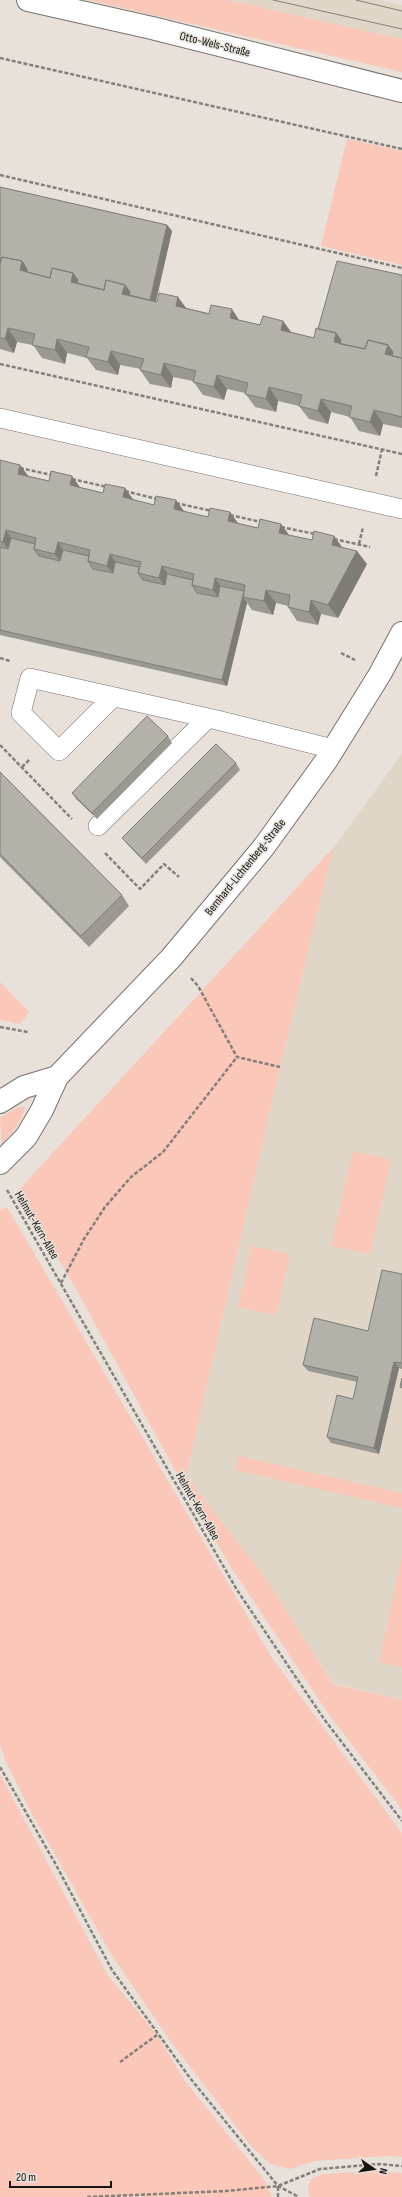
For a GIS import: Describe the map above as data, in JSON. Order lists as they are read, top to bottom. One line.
{"streets":{"street":["Otto-Wels-Straße","Bernhard-Lichtenberg-Straße"],"path":["Helmut-Kern-Allee"]},"scale_bar":"20 m","north":"right"}
